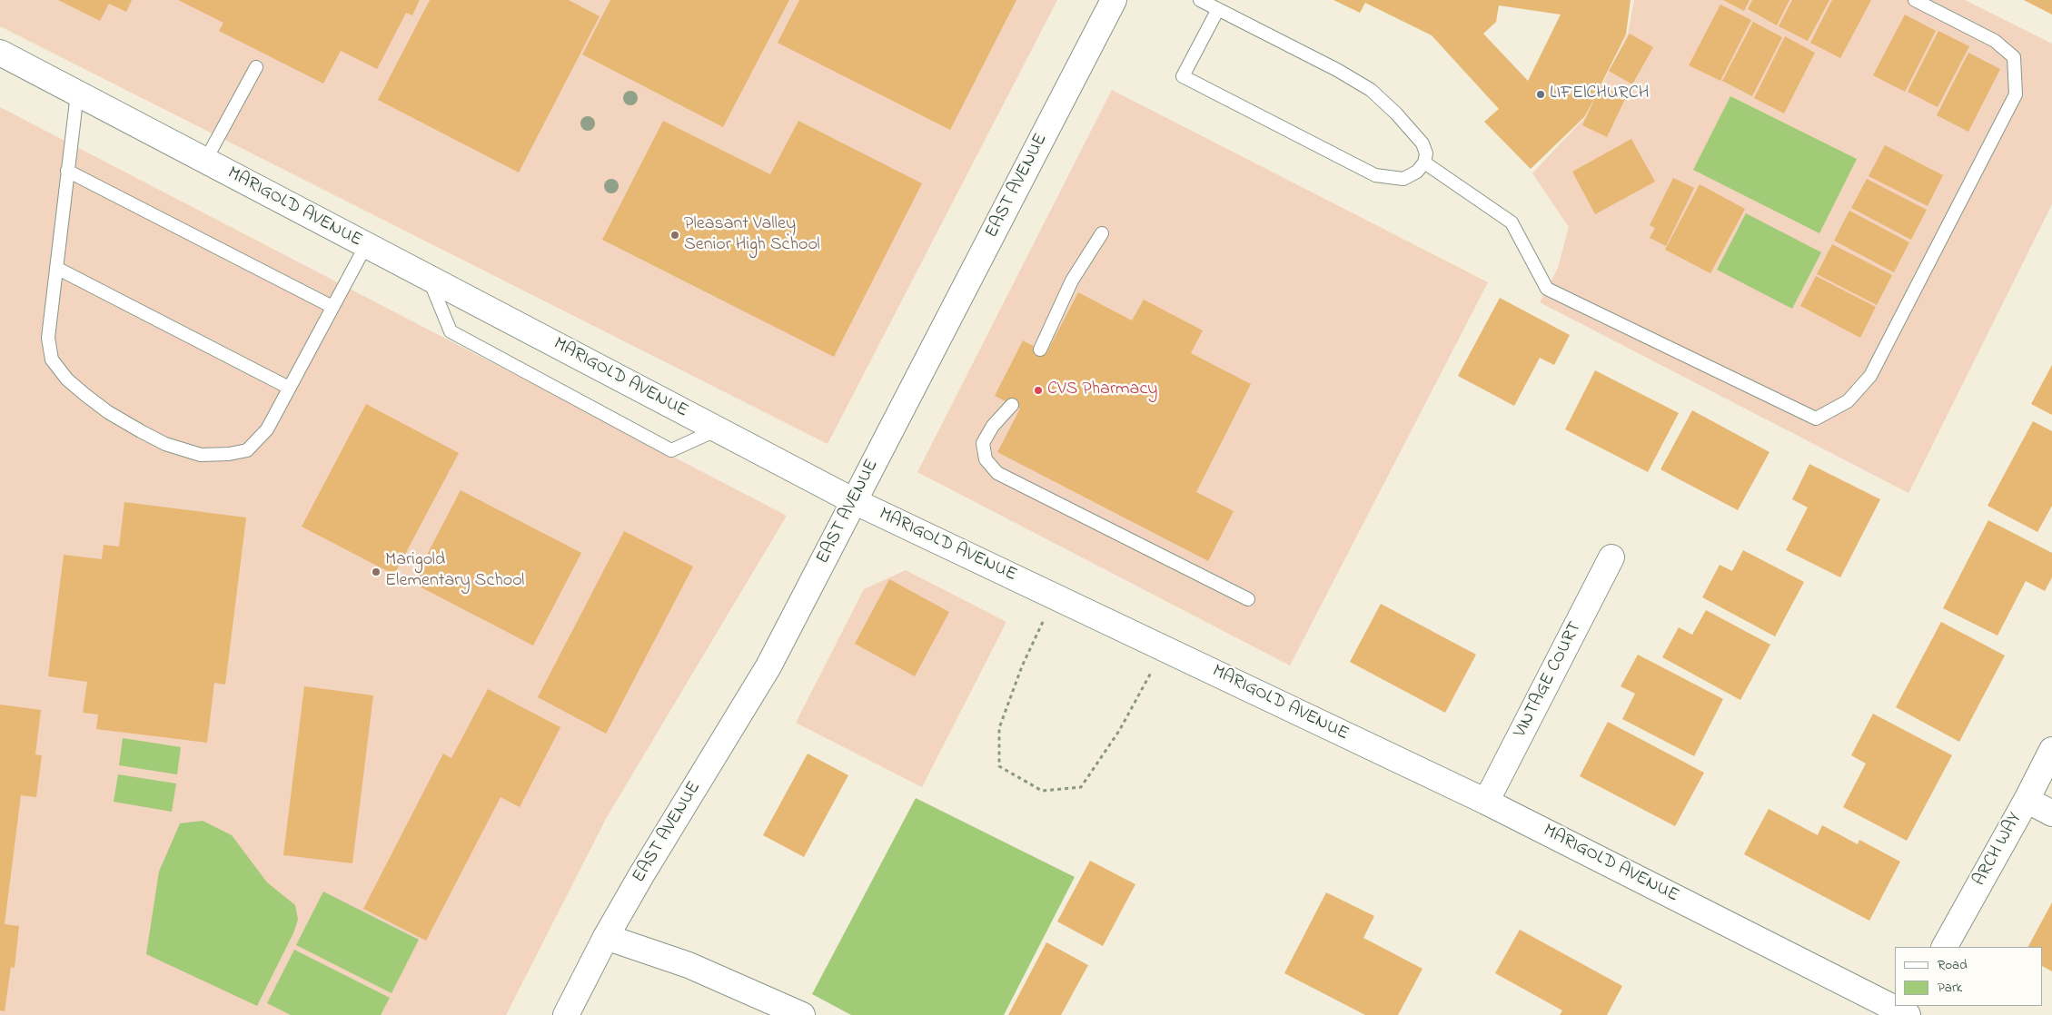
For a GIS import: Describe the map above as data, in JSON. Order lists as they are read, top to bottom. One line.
{"streets":{"street":["EAST AVENUE","MARIGOLD AVENUE","VINTAGE COURT","ARCH WAY"]},"crossings":[["EAST AVENUE","MARIGOLD AVENUE"],["MARIGOLD AVENUE","VINTAGE COURT"]],"places":["LIFE|CHURCH","Pleasant Valley Senior High School","CVS Pharmacy","Marigold Elementary School"],"legend":["Road","Park"]}
